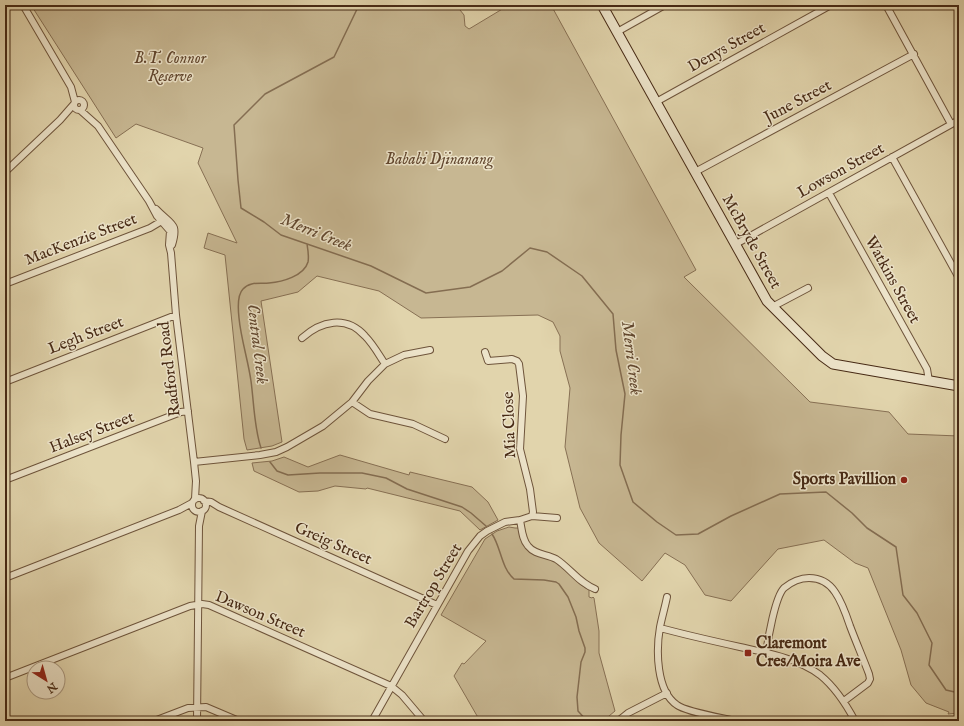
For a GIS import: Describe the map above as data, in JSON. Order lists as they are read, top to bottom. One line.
{"streets":{"street":["Denys Street","June Street","Lowson Street","MacKenzie Street","McBryde Street","Watkins Street","Legh Street","Radford Road","Mia Close","Halsey Street","Greig Street","Bartrop Street","Dawson Street"]},"crossings":[["Denys Street","McBryde Street"],["June Street","McBryde Street"],["Lowson Street","McBryde Street"],["Lowson Street","Watkins Street"],["MacKenzie Street","Radford Road"],["McBryde Street","Watkins Street"],["Legh Street","Radford Road"],["Radford Road","Halsey Street"],["Radford Road","Greig Street"],["Radford Road","Dawson Street"],["Mia Close","Bartrop Street"],["Greig Street","Bartrop Street"],["Bartrop Street","Dawson Street"]],"water":["Merri Creek","Central Creek"],"parks":["B.T. Connor Reserve","Bababi Djinanang"],"places":{"other":["Sports Pavillion"],"transit":["Claremont Cres/Moira Ave"]},"north":"bottom right"}
